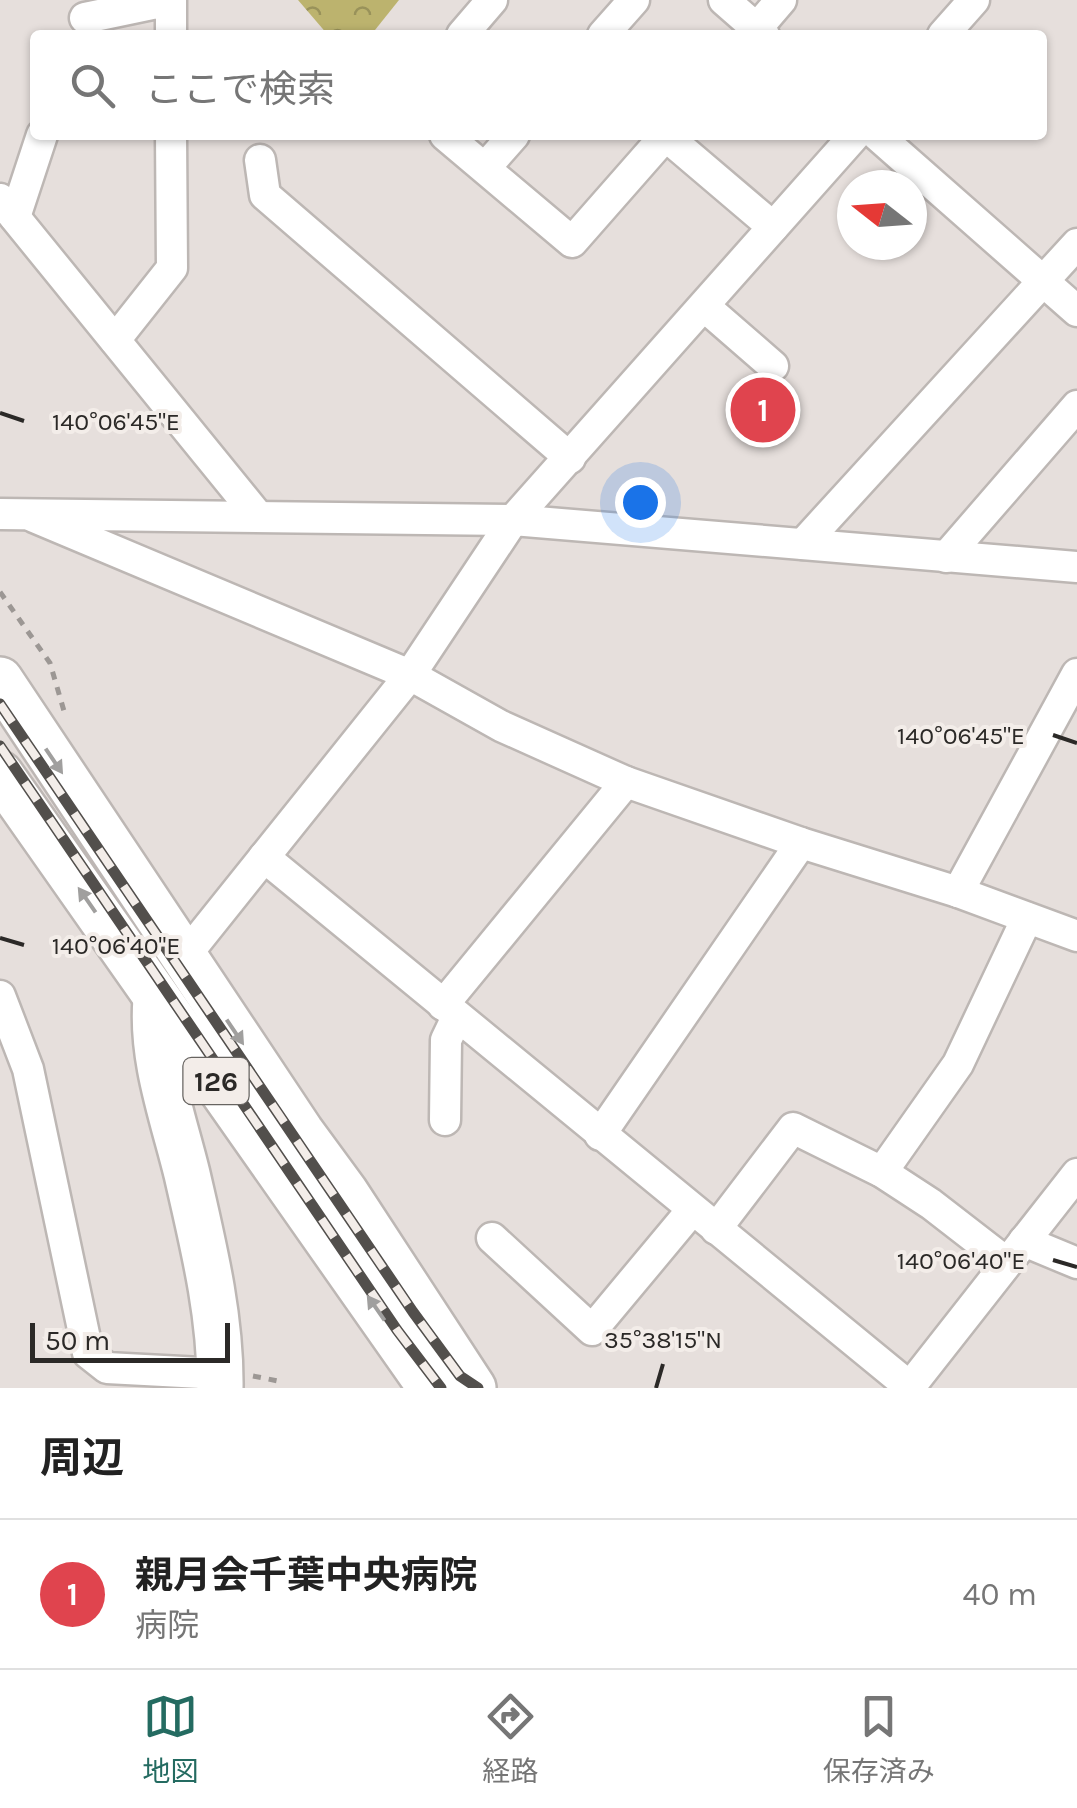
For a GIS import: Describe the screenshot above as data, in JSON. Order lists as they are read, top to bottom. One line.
{"streets":{"highway":["126"]},"scale_bar":"50 m","north":"left","page":{"search":"ここで検索","pins":"1","scale":"50 m","heading":"周辺","list":[{"mark":"1","name":"親月会千葉中央病院","note":"病院","value":"40 m"}],"nav":["地図","経路","保存済み"]},"coordinates":["140°06'45\"E","140°06'40\"E","35°38'15\"N"]}
